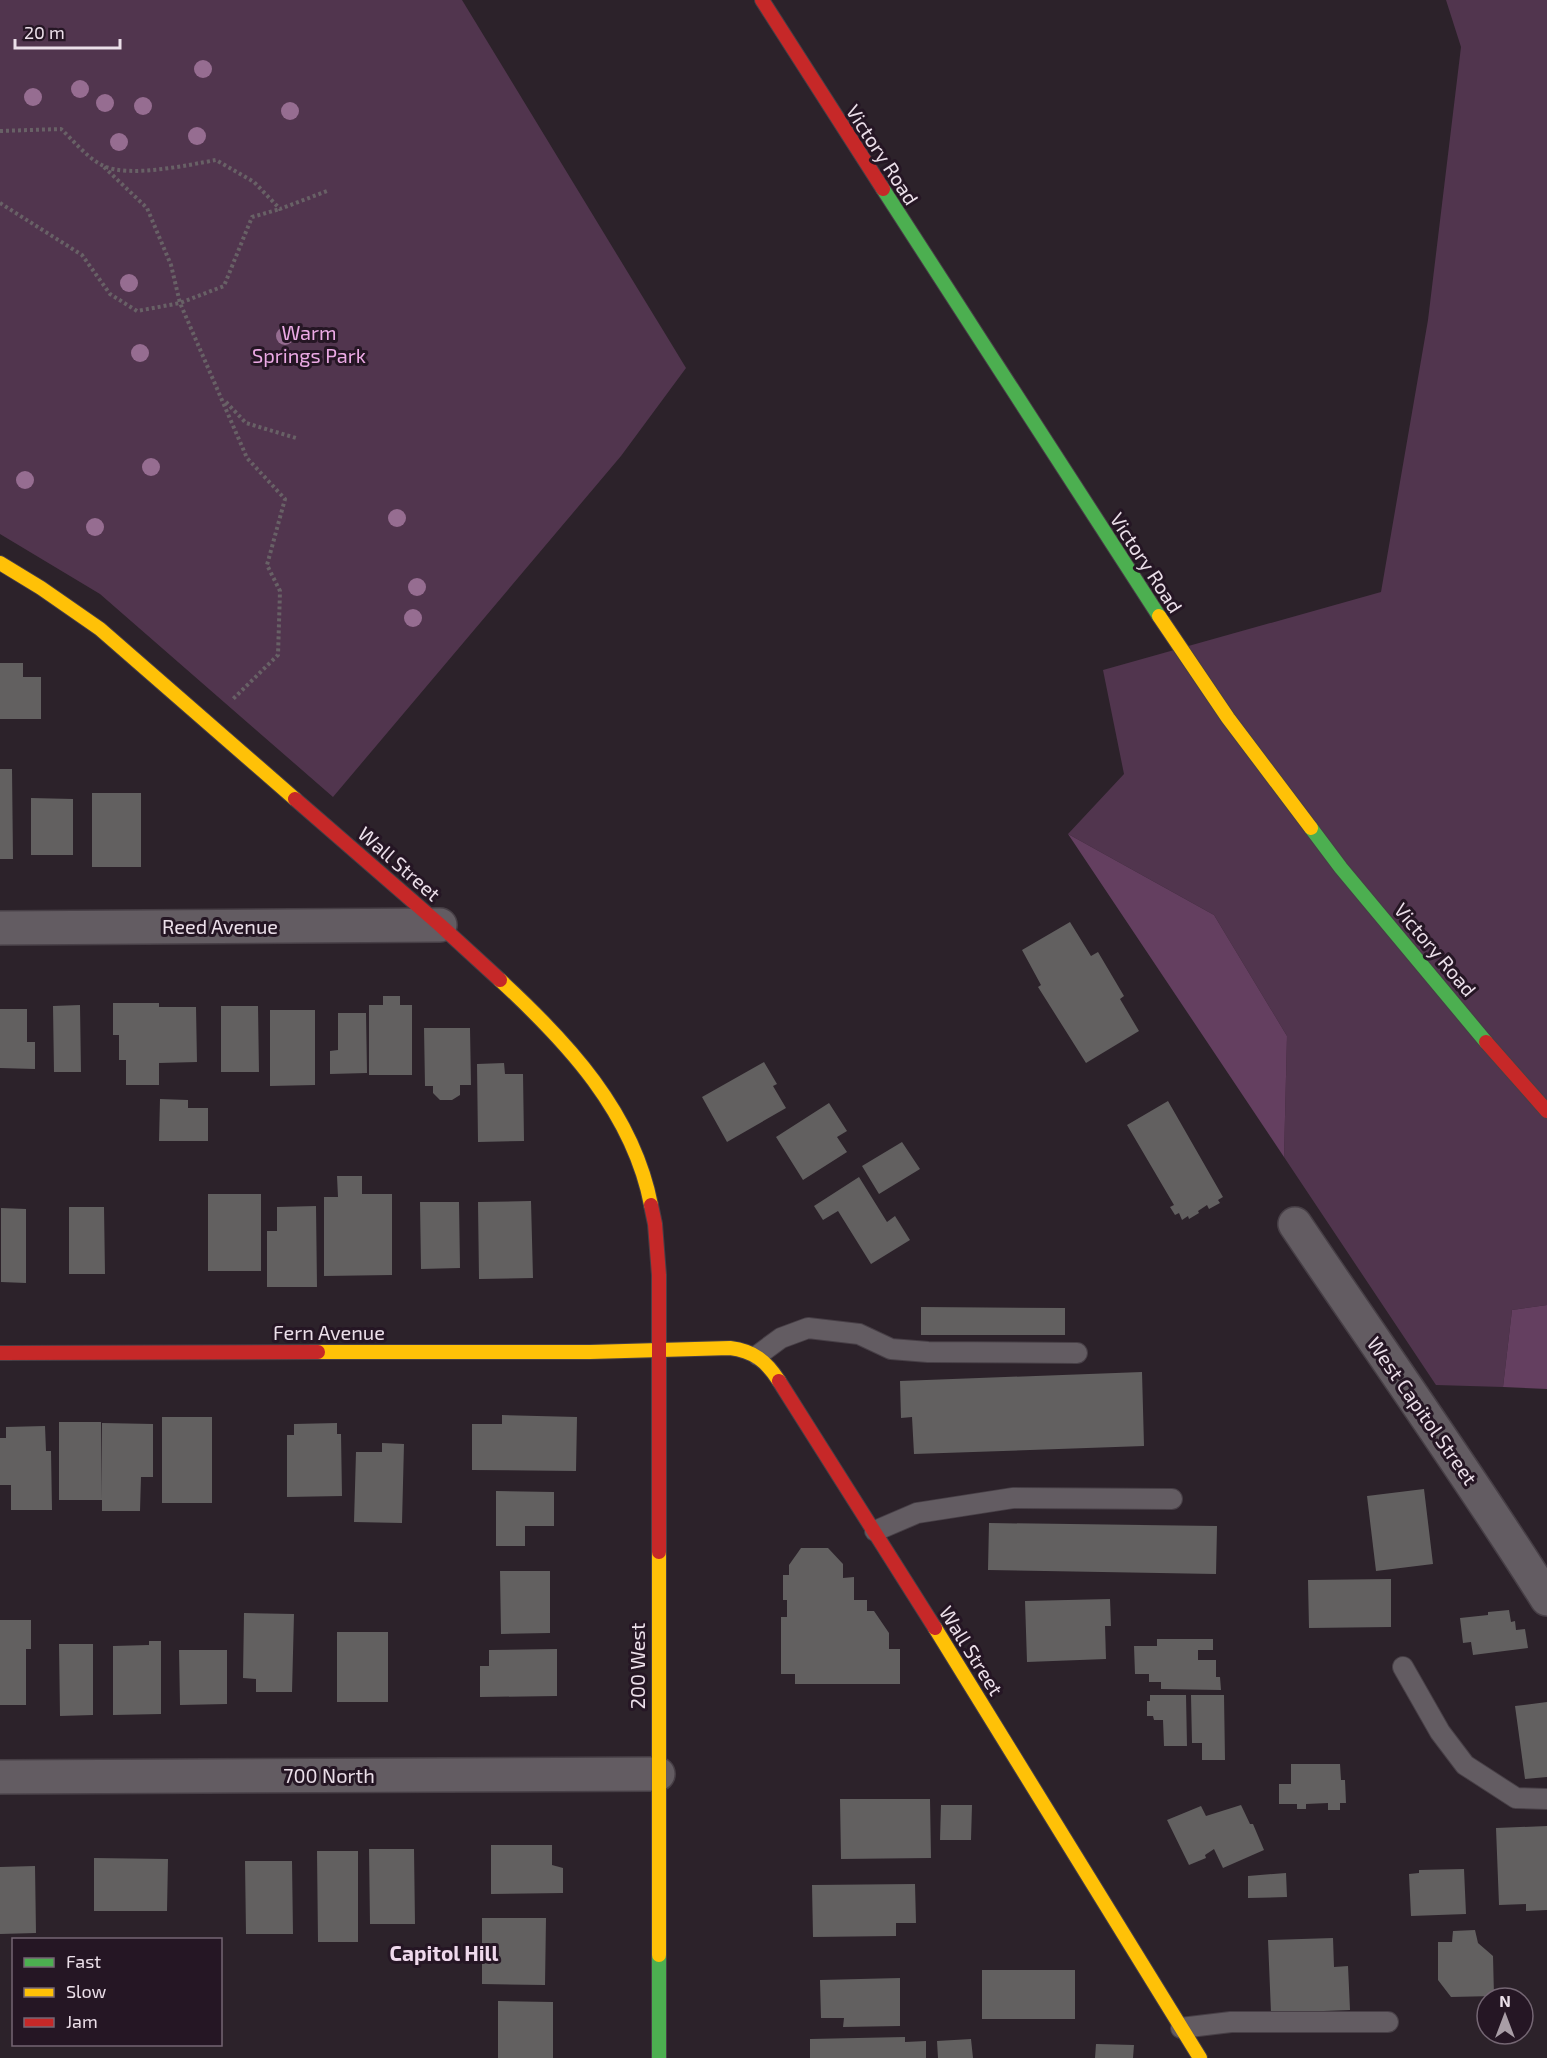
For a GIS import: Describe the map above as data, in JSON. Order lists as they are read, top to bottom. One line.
{"streets":{"street":["Victory Road","Wall Street","Reed Avenue","Fern Avenue","West Capitol Street","200 West","700 North"]},"crossings":[["Wall Street","Reed Avenue"],["Wall Street","200 West"],["Fern Avenue","200 West"],["200 West","700 North"]],"districts":["Capitol Hill"],"parks":["Warm Springs Park"],"legend":["Fast","Slow","Jam"],"scale_bar":"20 m","north":"top"}
